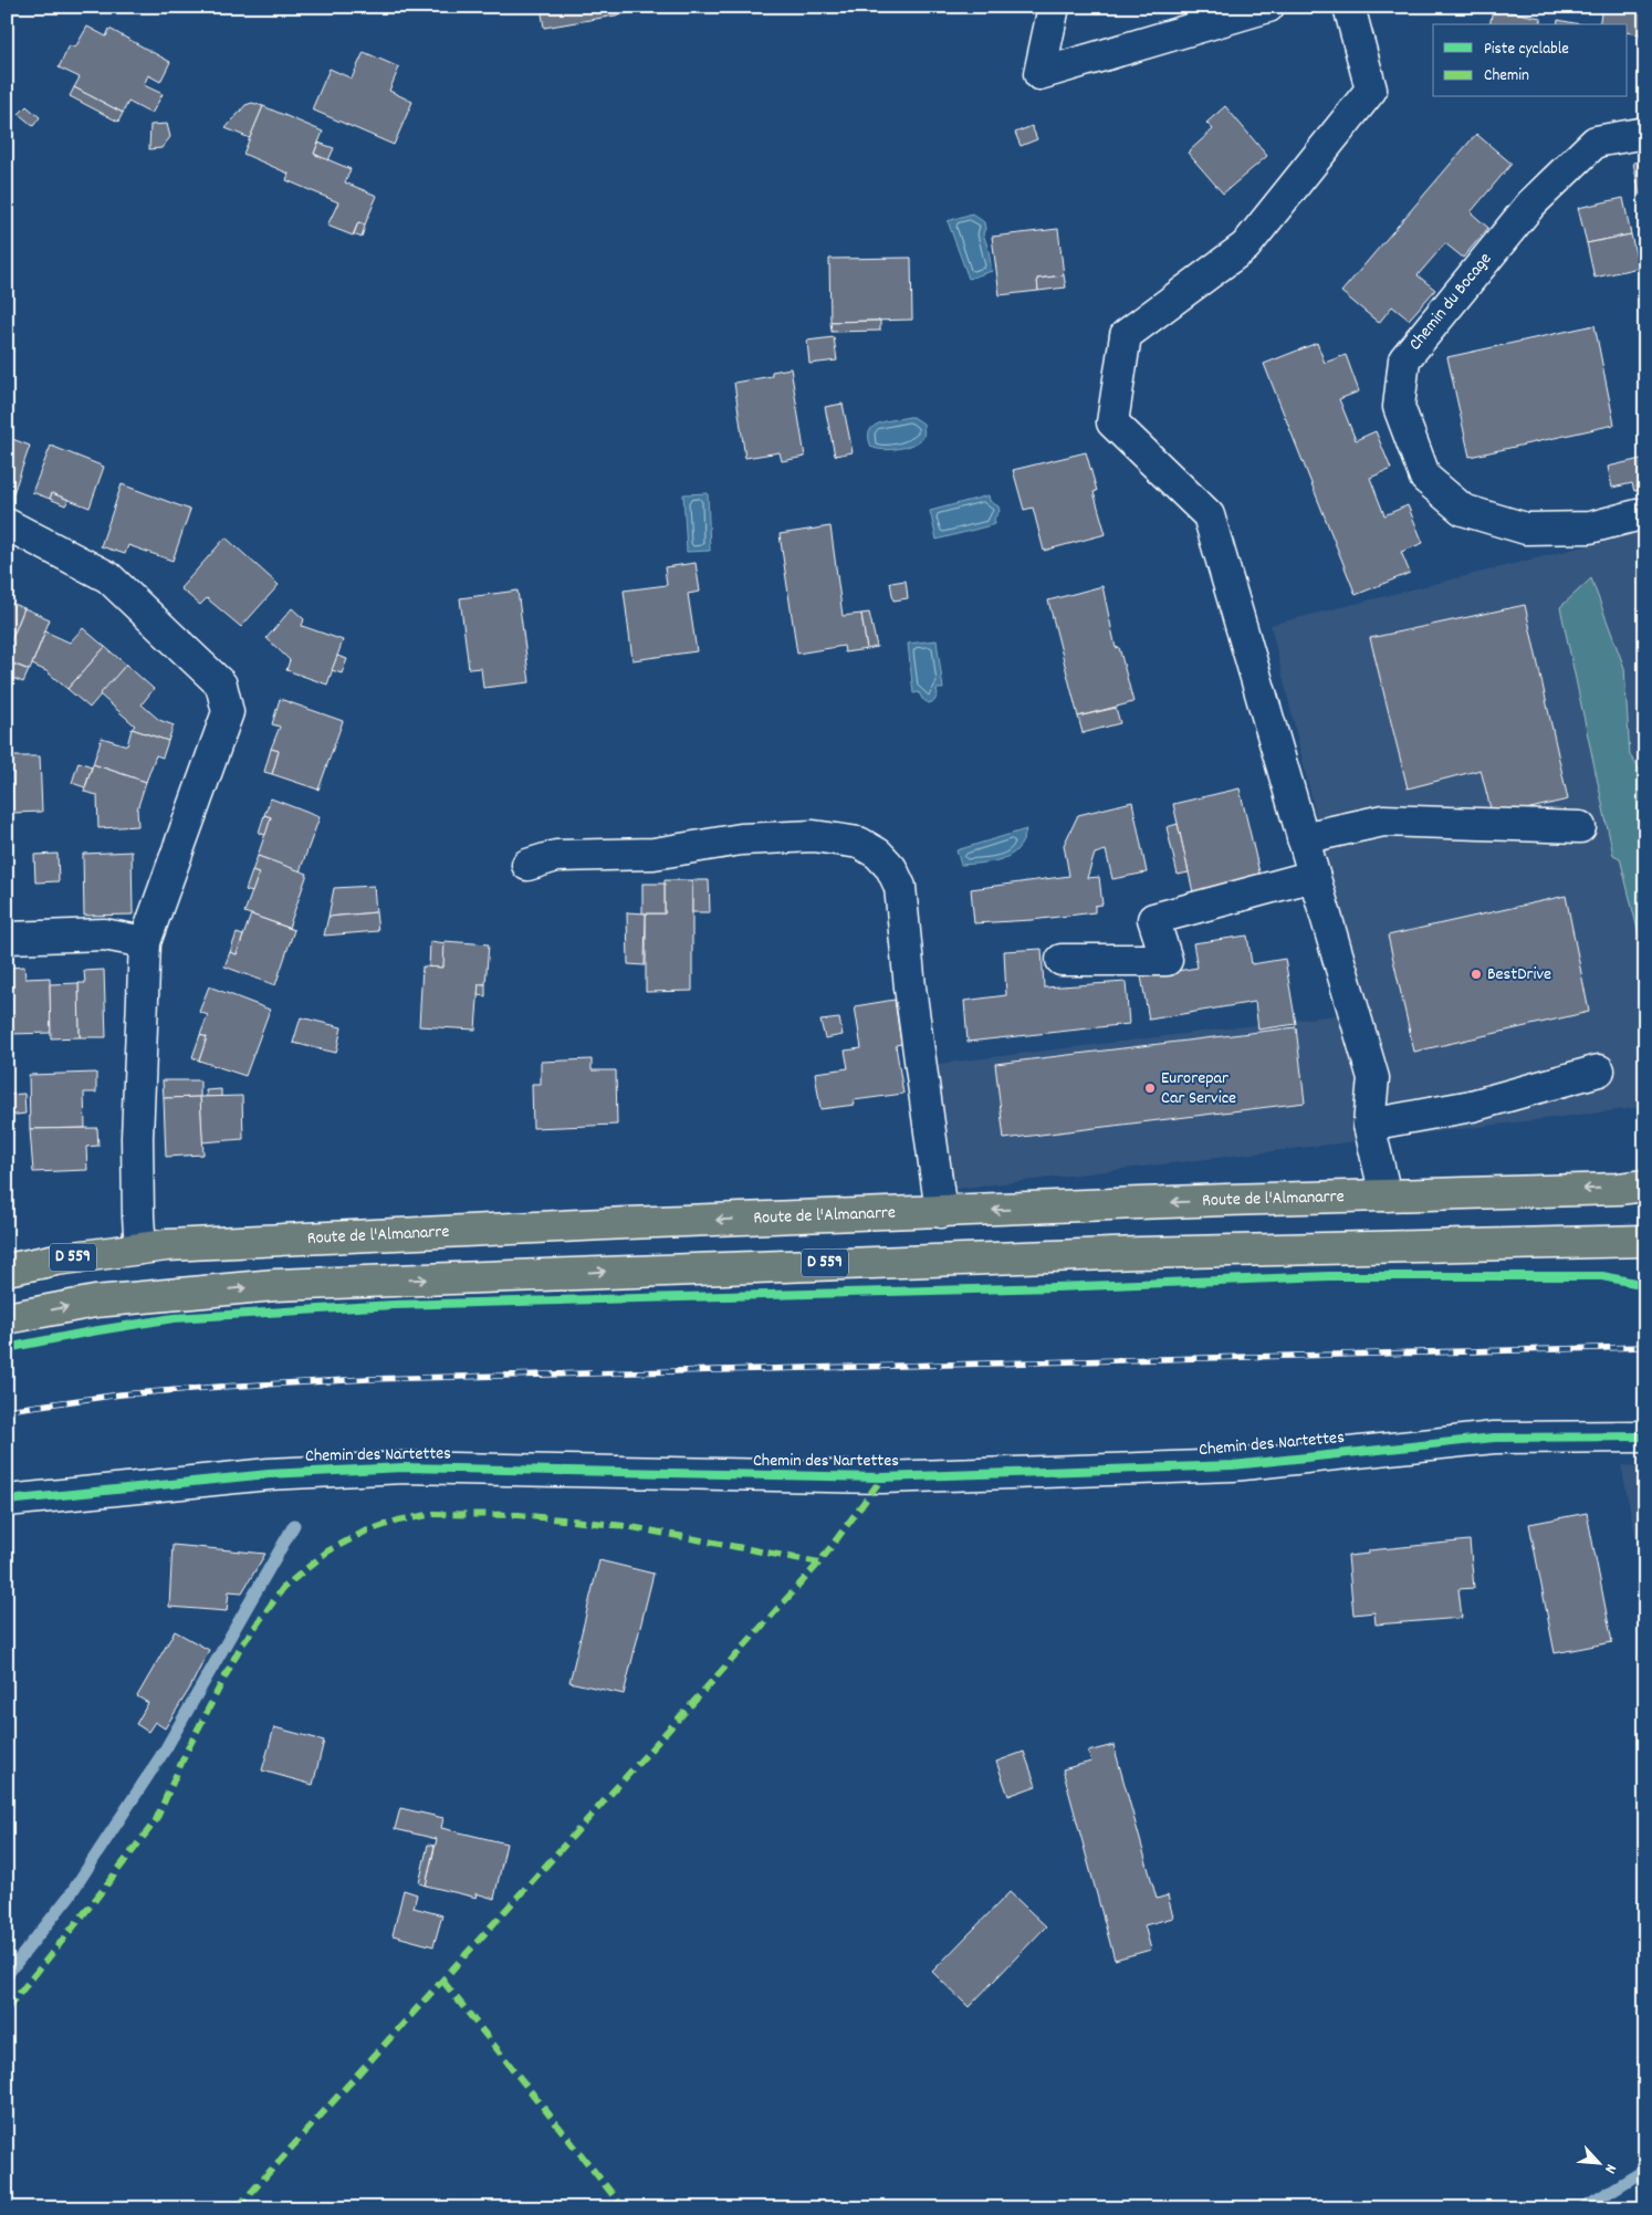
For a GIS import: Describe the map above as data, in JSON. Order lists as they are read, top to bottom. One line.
{"streets":{"main road":["Route de l'Almanarre","D 559"],"street":["Chemin du Bocage","Chemin des Nartettes"]},"places":["BestDrive","Eurorepar Car Service"],"legend":["Piste cyclable","Chemin"],"north":"bottom right"}
